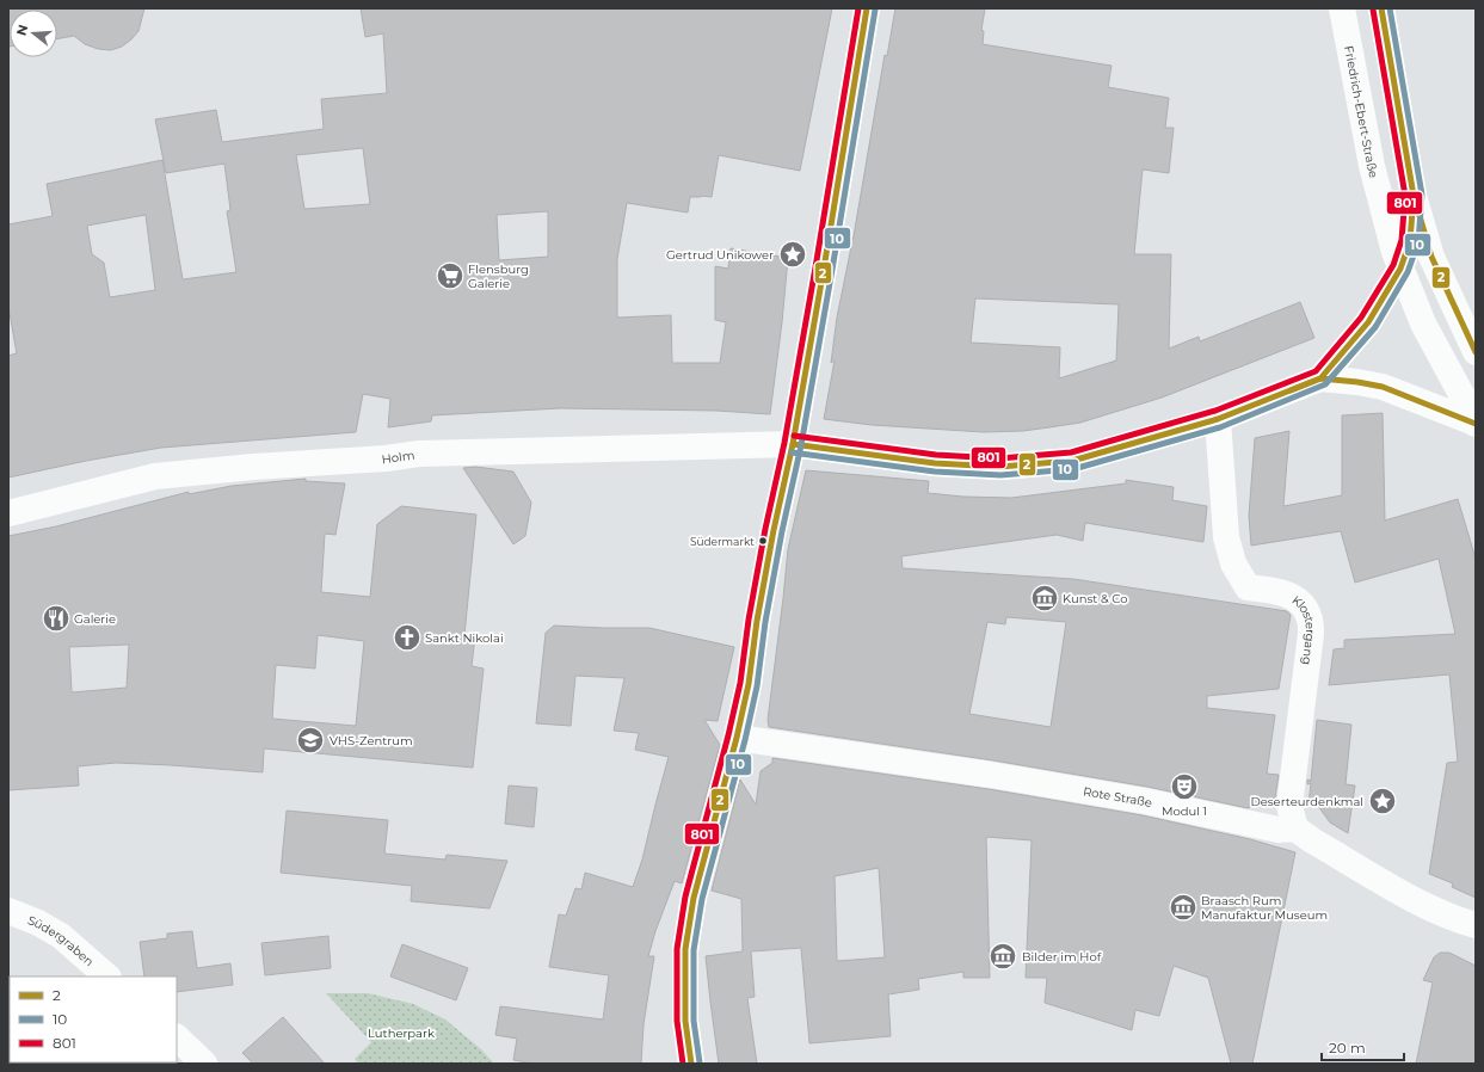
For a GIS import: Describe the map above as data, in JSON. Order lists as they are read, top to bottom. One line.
{"streets":{"street":["Friedrich-Ebert-Straße","Holm","Klostergang","Rote Straße","Südergraben"]},"crossings":[["Holm","Klostergang"],["Klostergang","Rote Straße"]],"parks":["Lutherpark"],"places":{"place":["Gertrud Unikower","Deserteurdenkmal"],"supermarket":["Flensburg Galerie"],"other":["Südermarkt"],"museum":["Kunst & Co","Braasch Rum Manufaktur Museum","Bilder im Hof"],"restaurant":["Galerie"],"church":["Sankt Nikolai"],"school or university":["VHS-Zentrum"],"theatre":["Modul 1"]},"lines":["transit line 2","transit line 10","transit line 801"],"legend":["2","10","801"],"scale_bar":"20 m","north":"left"}
